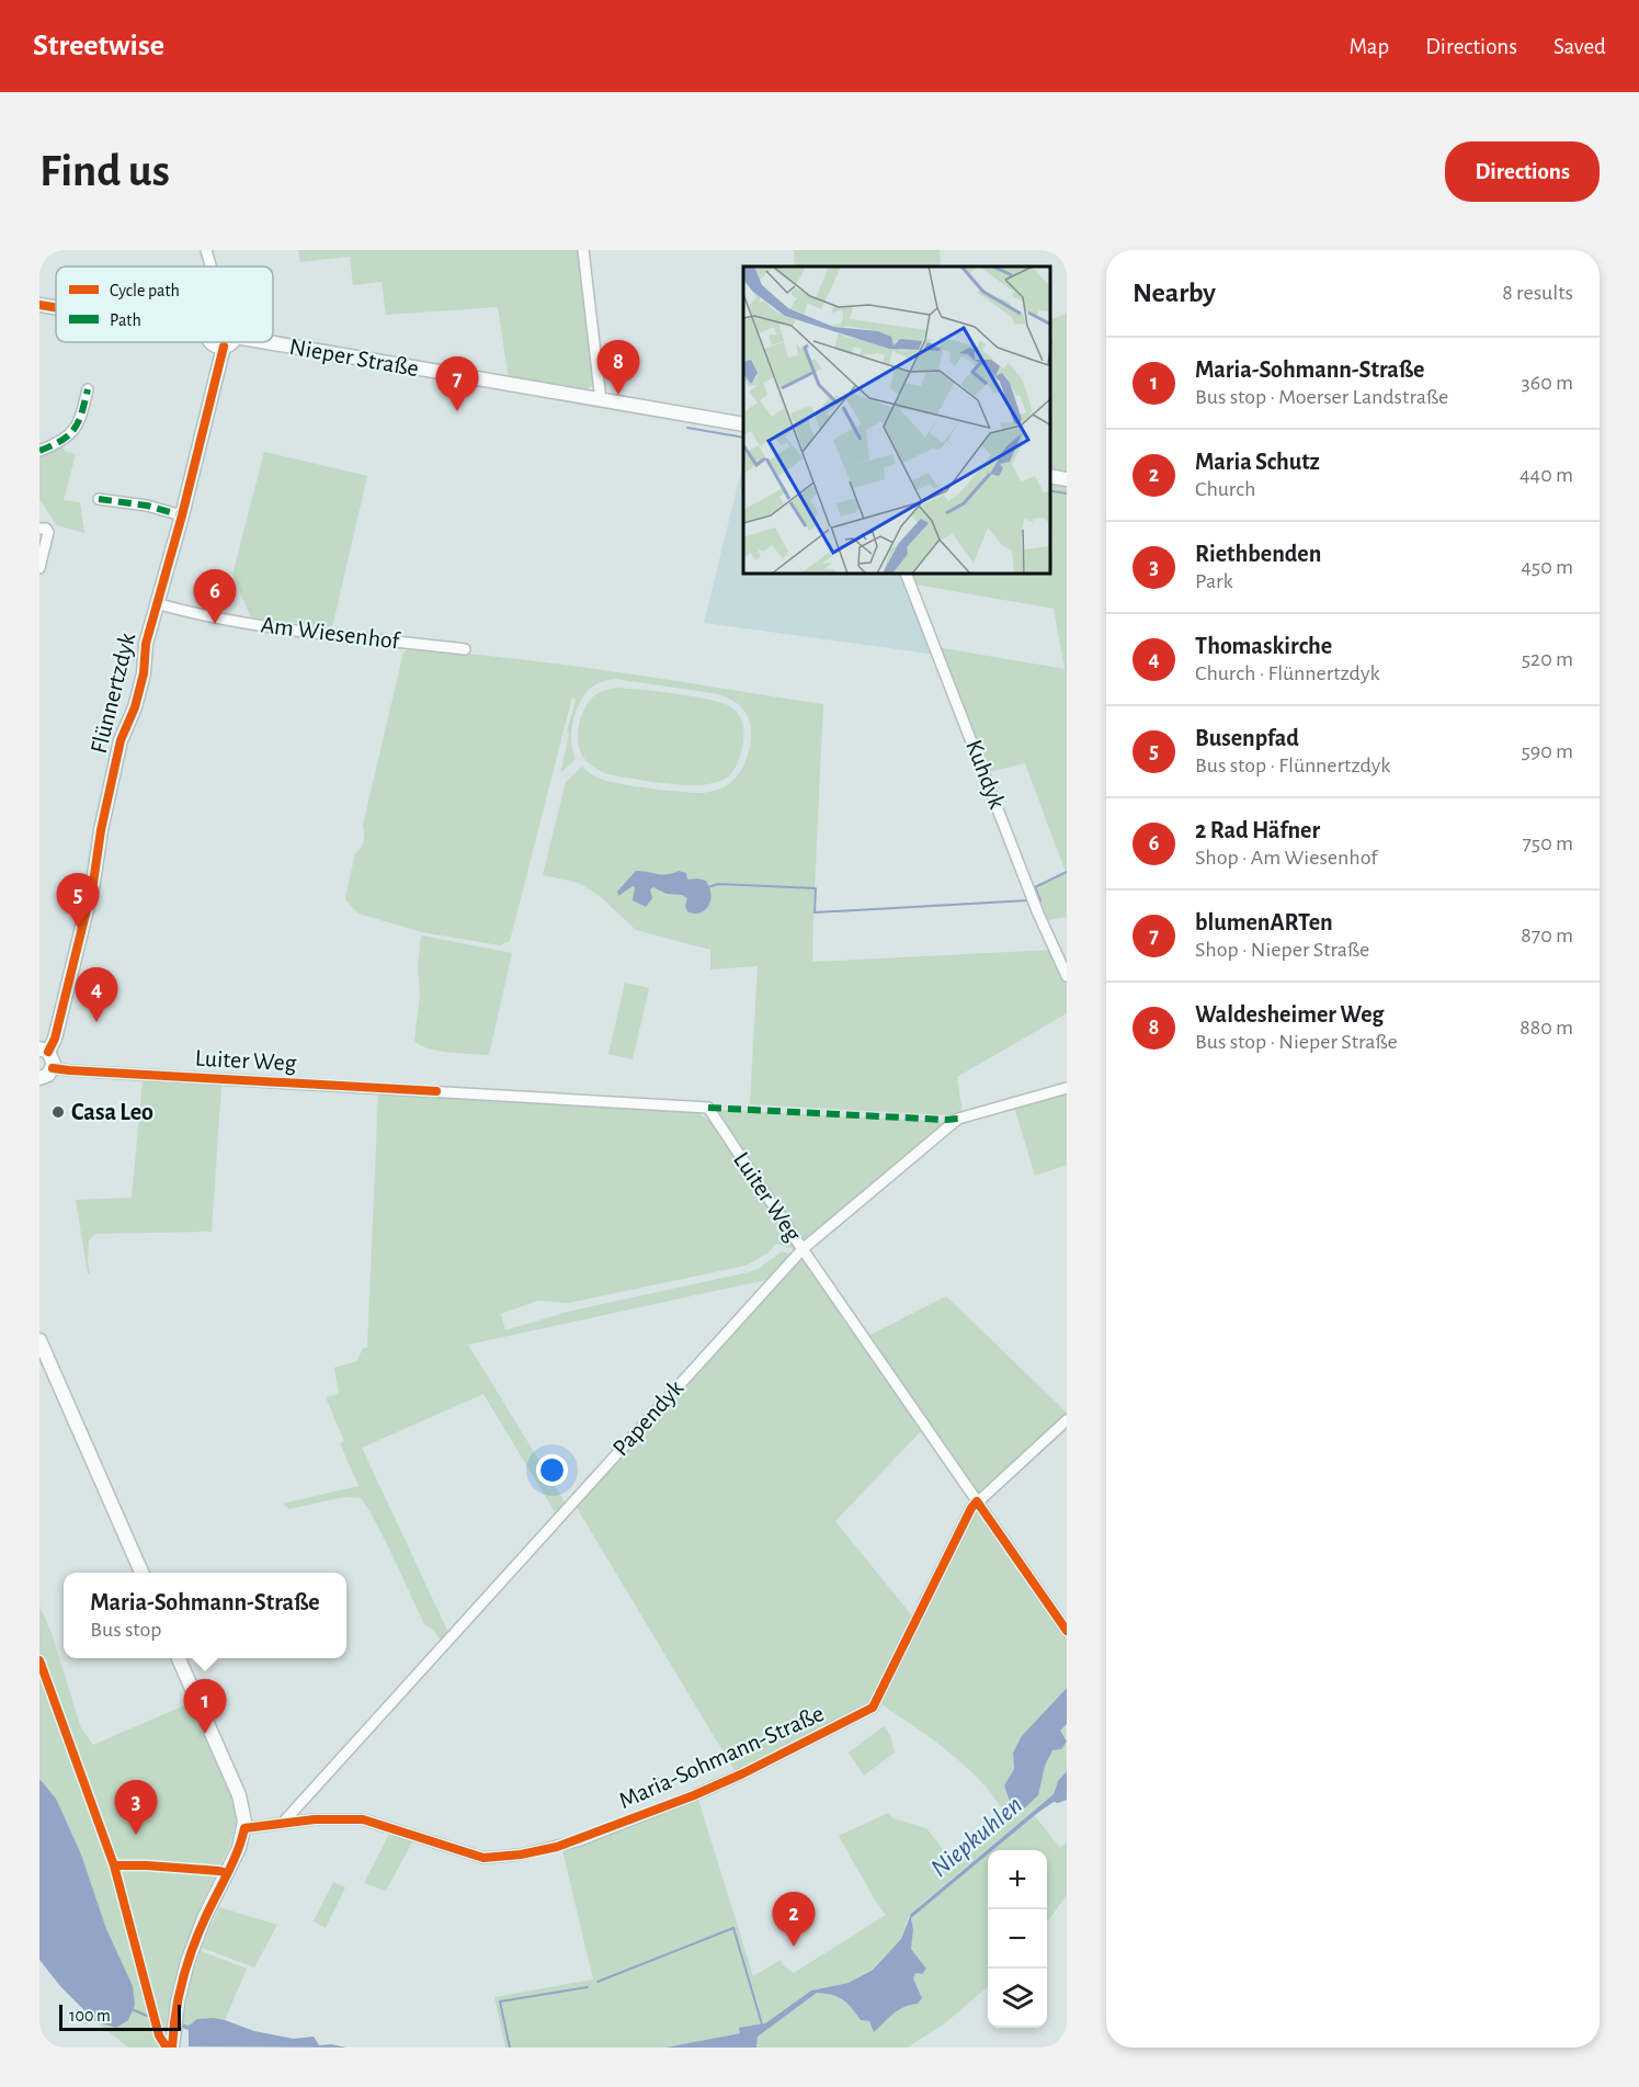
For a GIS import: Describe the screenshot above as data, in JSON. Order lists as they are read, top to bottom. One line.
{"streets":{"main road":["Nieper Straße","Flünnertzdyk"],"street":["Am Wiesenhof","Kuhdyk","Luiter Weg","Papendyk","Maria-Sohmann-Straße"]},"crossings":[["Am Wiesenhof","Flünnertzdyk"],["Luiter Weg","Papendyk"],["Luiter Weg","Maria-Sohmann-Straße"],["Papendyk","Maria-Sohmann-Straße"]],"water":["Niepkuhlen"],"places":["Casa Leo"],"legend":["Cycle path","Path"],"scale_bar":"100 m","page":{"header":"Streetwise","nav":["Map","Directions","Saved"],"buttons":"Directions","title":"Find us","heading":["Nearby","8 results"],"list":[{"mark":"1","name":"Maria-Sohmann-Straße","note":"Bus stop · Moerser Landstraße","value":"360 m"},{"mark":"2","name":"Maria Schutz","note":"Church","value":"440 m"},{"mark":"3","name":"Riethbenden","note":"Park","value":"450 m"},{"mark":"4","name":"Thomaskirche","note":"Church · Flünnertzdyk","value":"520 m"},{"mark":"5","name":"Busenpfad","note":"Bus stop · Flünnertzdyk","value":"590 m"},{"mark":"6","name":"2 Rad Häfner","note":"Shop · Am Wiesenhof","value":"750 m"},{"mark":"7","name":"blumenARTen","note":"Shop · Nieper Straße","value":"870 m"},{"mark":"8","name":"Waldesheimer Weg","note":"Bus stop · Nieper Straße","value":"880 m"}],"pins":["8","7","6","5","4","1","3","2"],"popup":["Maria-Sohmann-Straße","Bus stop"],"map_buttons":["+","−"],"scale":"100 m"}}
